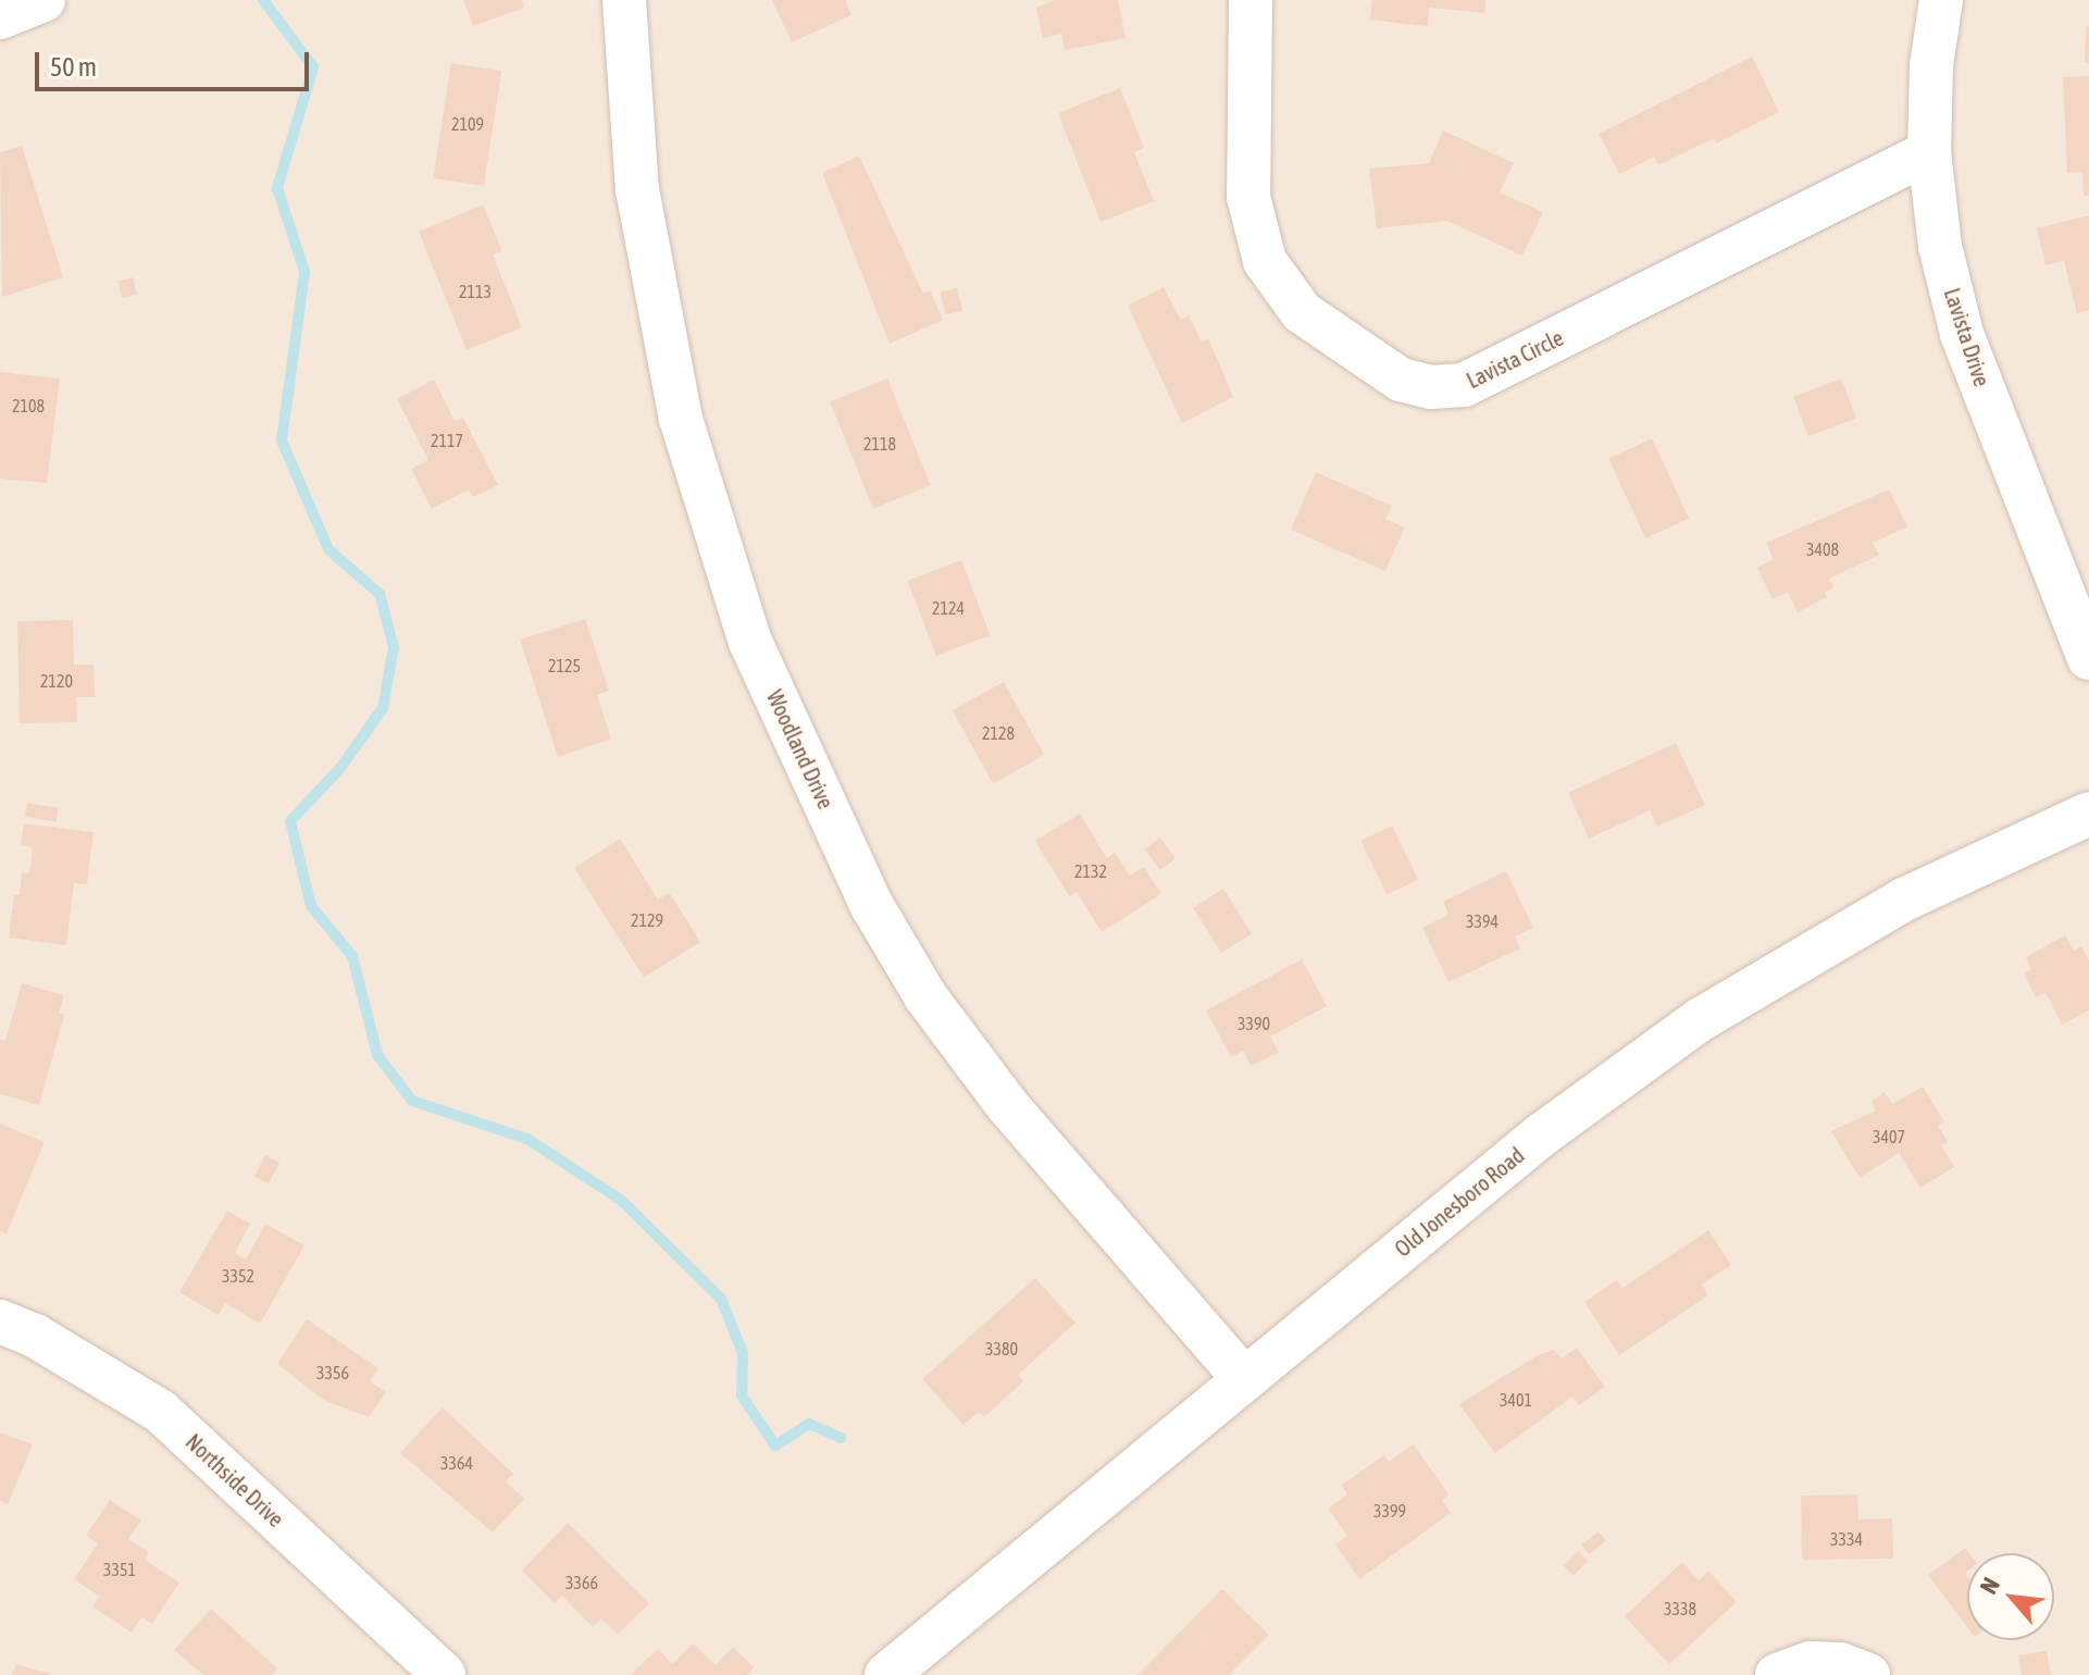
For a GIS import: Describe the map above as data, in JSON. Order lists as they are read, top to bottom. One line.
{"streets":{"street":["Lavista Drive","Lavista Circle","Woodland Drive","Old Jonesboro Road","Northside Drive"]},"crossings":[["Lavista Drive","Lavista Circle"],["Woodland Drive","Old Jonesboro Road"]],"house_numbers":["2109","2113","2108","2117","2118","3408","2124","2125","2120","2128","2132","2129","3394","3390","3407","3352","3380","3356","3401","3364","3399","3334","3351","3366","3338"],"scale_bar":"50 m","north":"top left"}
